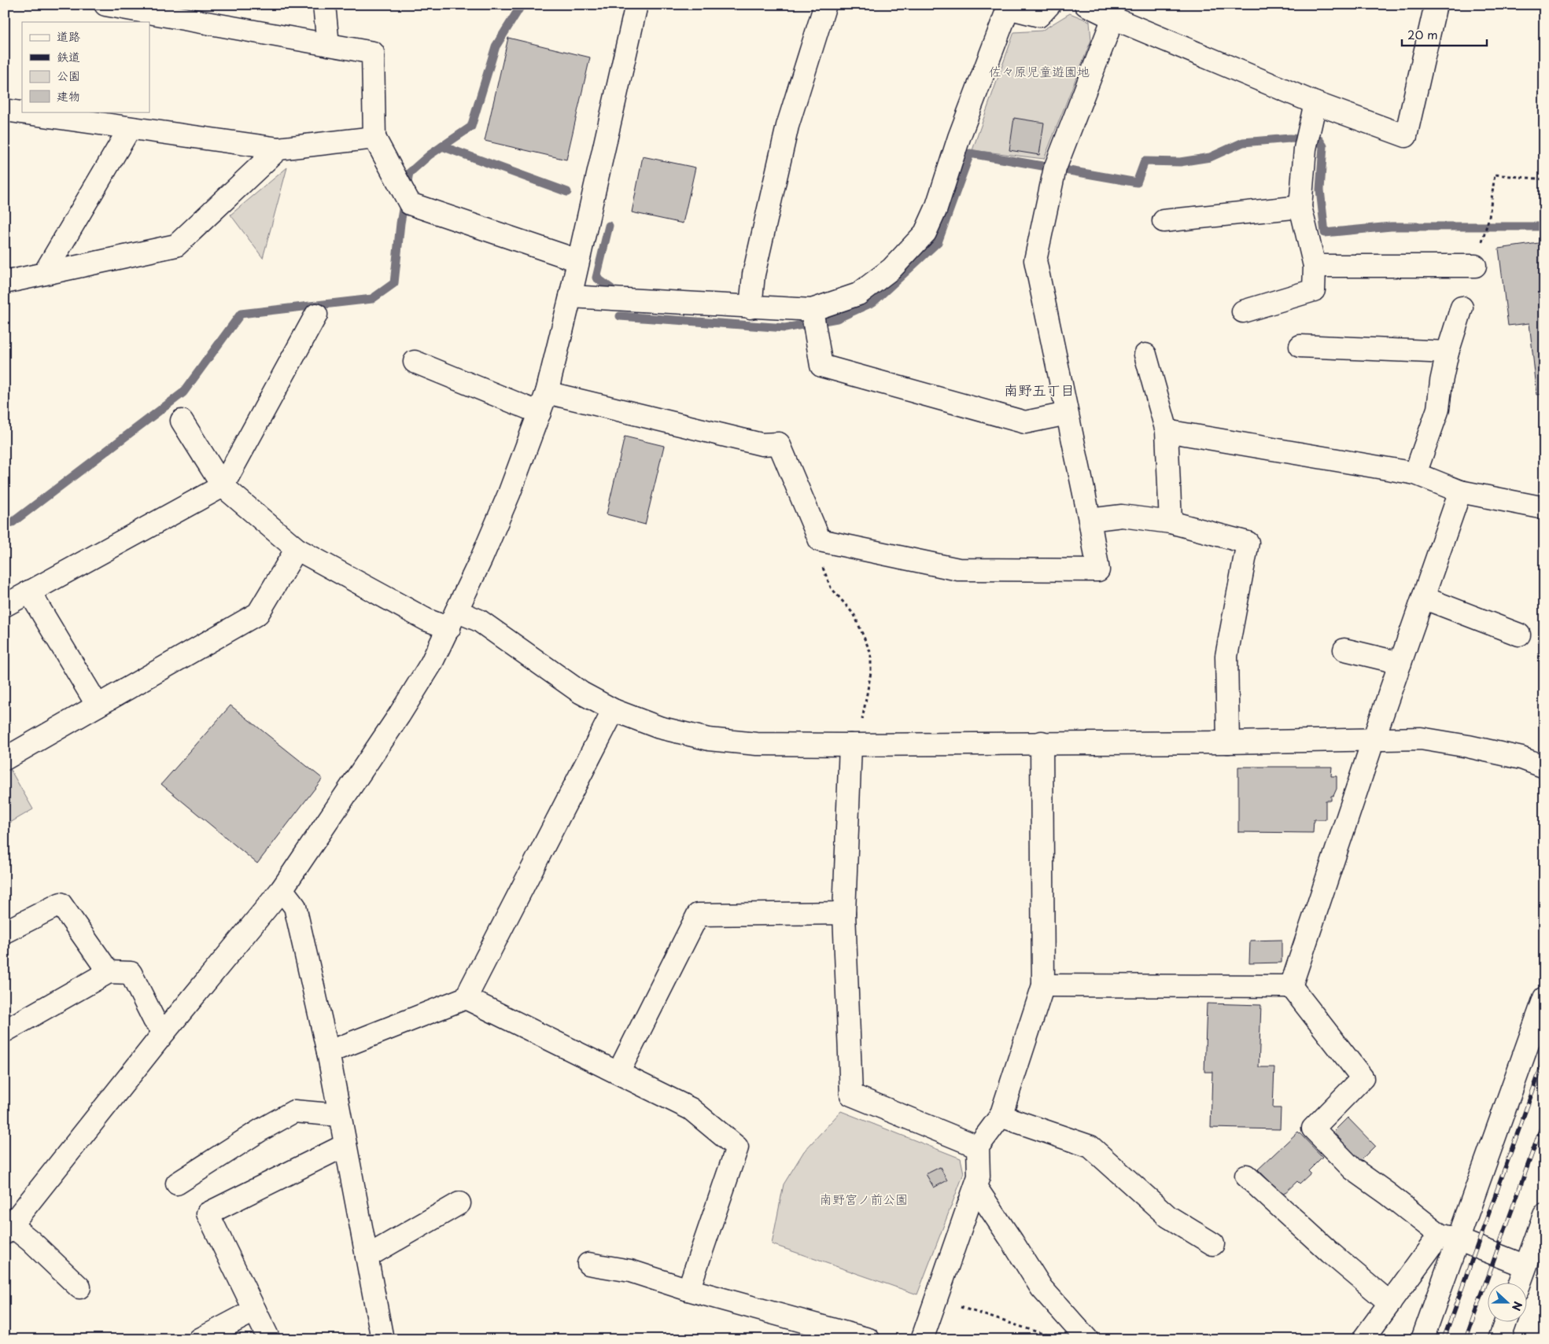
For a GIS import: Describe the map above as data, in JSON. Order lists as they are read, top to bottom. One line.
{"districts":["南野五丁目"],"parks":["佐々原児童遊園地","南野宮ノ前公園"],"legend":["道路","鉄道","公園","建物"],"scale_bar":"20 m","north":"right"}
